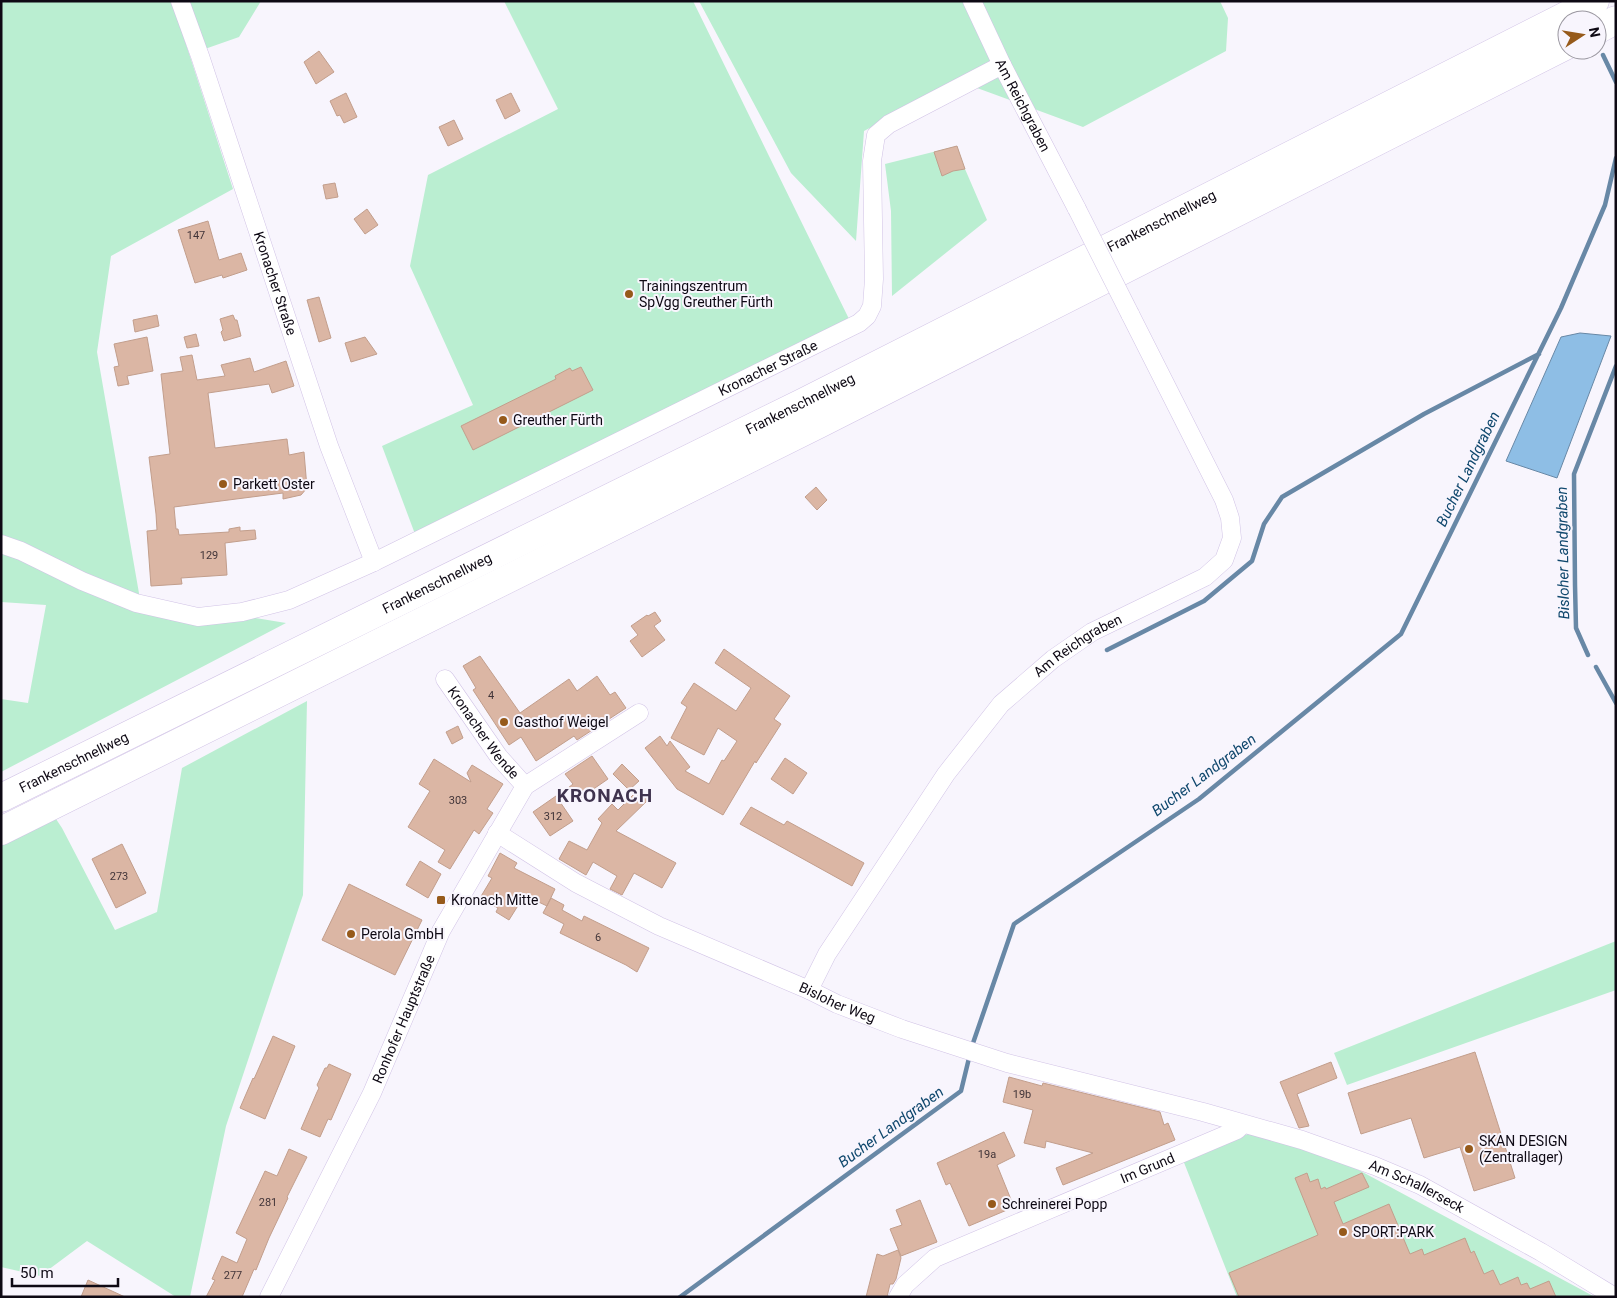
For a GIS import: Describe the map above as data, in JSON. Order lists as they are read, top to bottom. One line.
{"streets":{"highway":["Frankenschnellweg"],"street":["Am Reichgraben","Kronacher Straße","Kronacher Wende","Bisloher Weg","Ronhofer Hauptstraße","Im Grund","Am Schallerseck"]},"crossings":[["Am Reichgraben","Kronacher Straße"],["Am Reichgraben","Bisloher Weg"],["Kronacher Wende","Ronhofer Hauptstraße"],["Bisloher Weg","Ronhofer Hauptstraße"],["Bisloher Weg","Am Schallerseck"],["Im Grund","Am Schallerseck"]],"districts":["KRONACH"],"water":["Bucher Landgraben","Bisloher Landgraben"],"places":{"other":["Trainingszentrum SpVgg Greuther Fürth","Greuther Fürth","Parkett Oster","Gasthof Weigel","Perola GmbH","SKAN DESIGN (Zentrallager)","Schreinerei Popp","SPORT:PARK"],"transit":["Kronach Mitte"]},"house_numbers":["147","129","4","303","312","273","6","19b","19a","281","277"],"scale_bar":"50 m","north":"right"}
